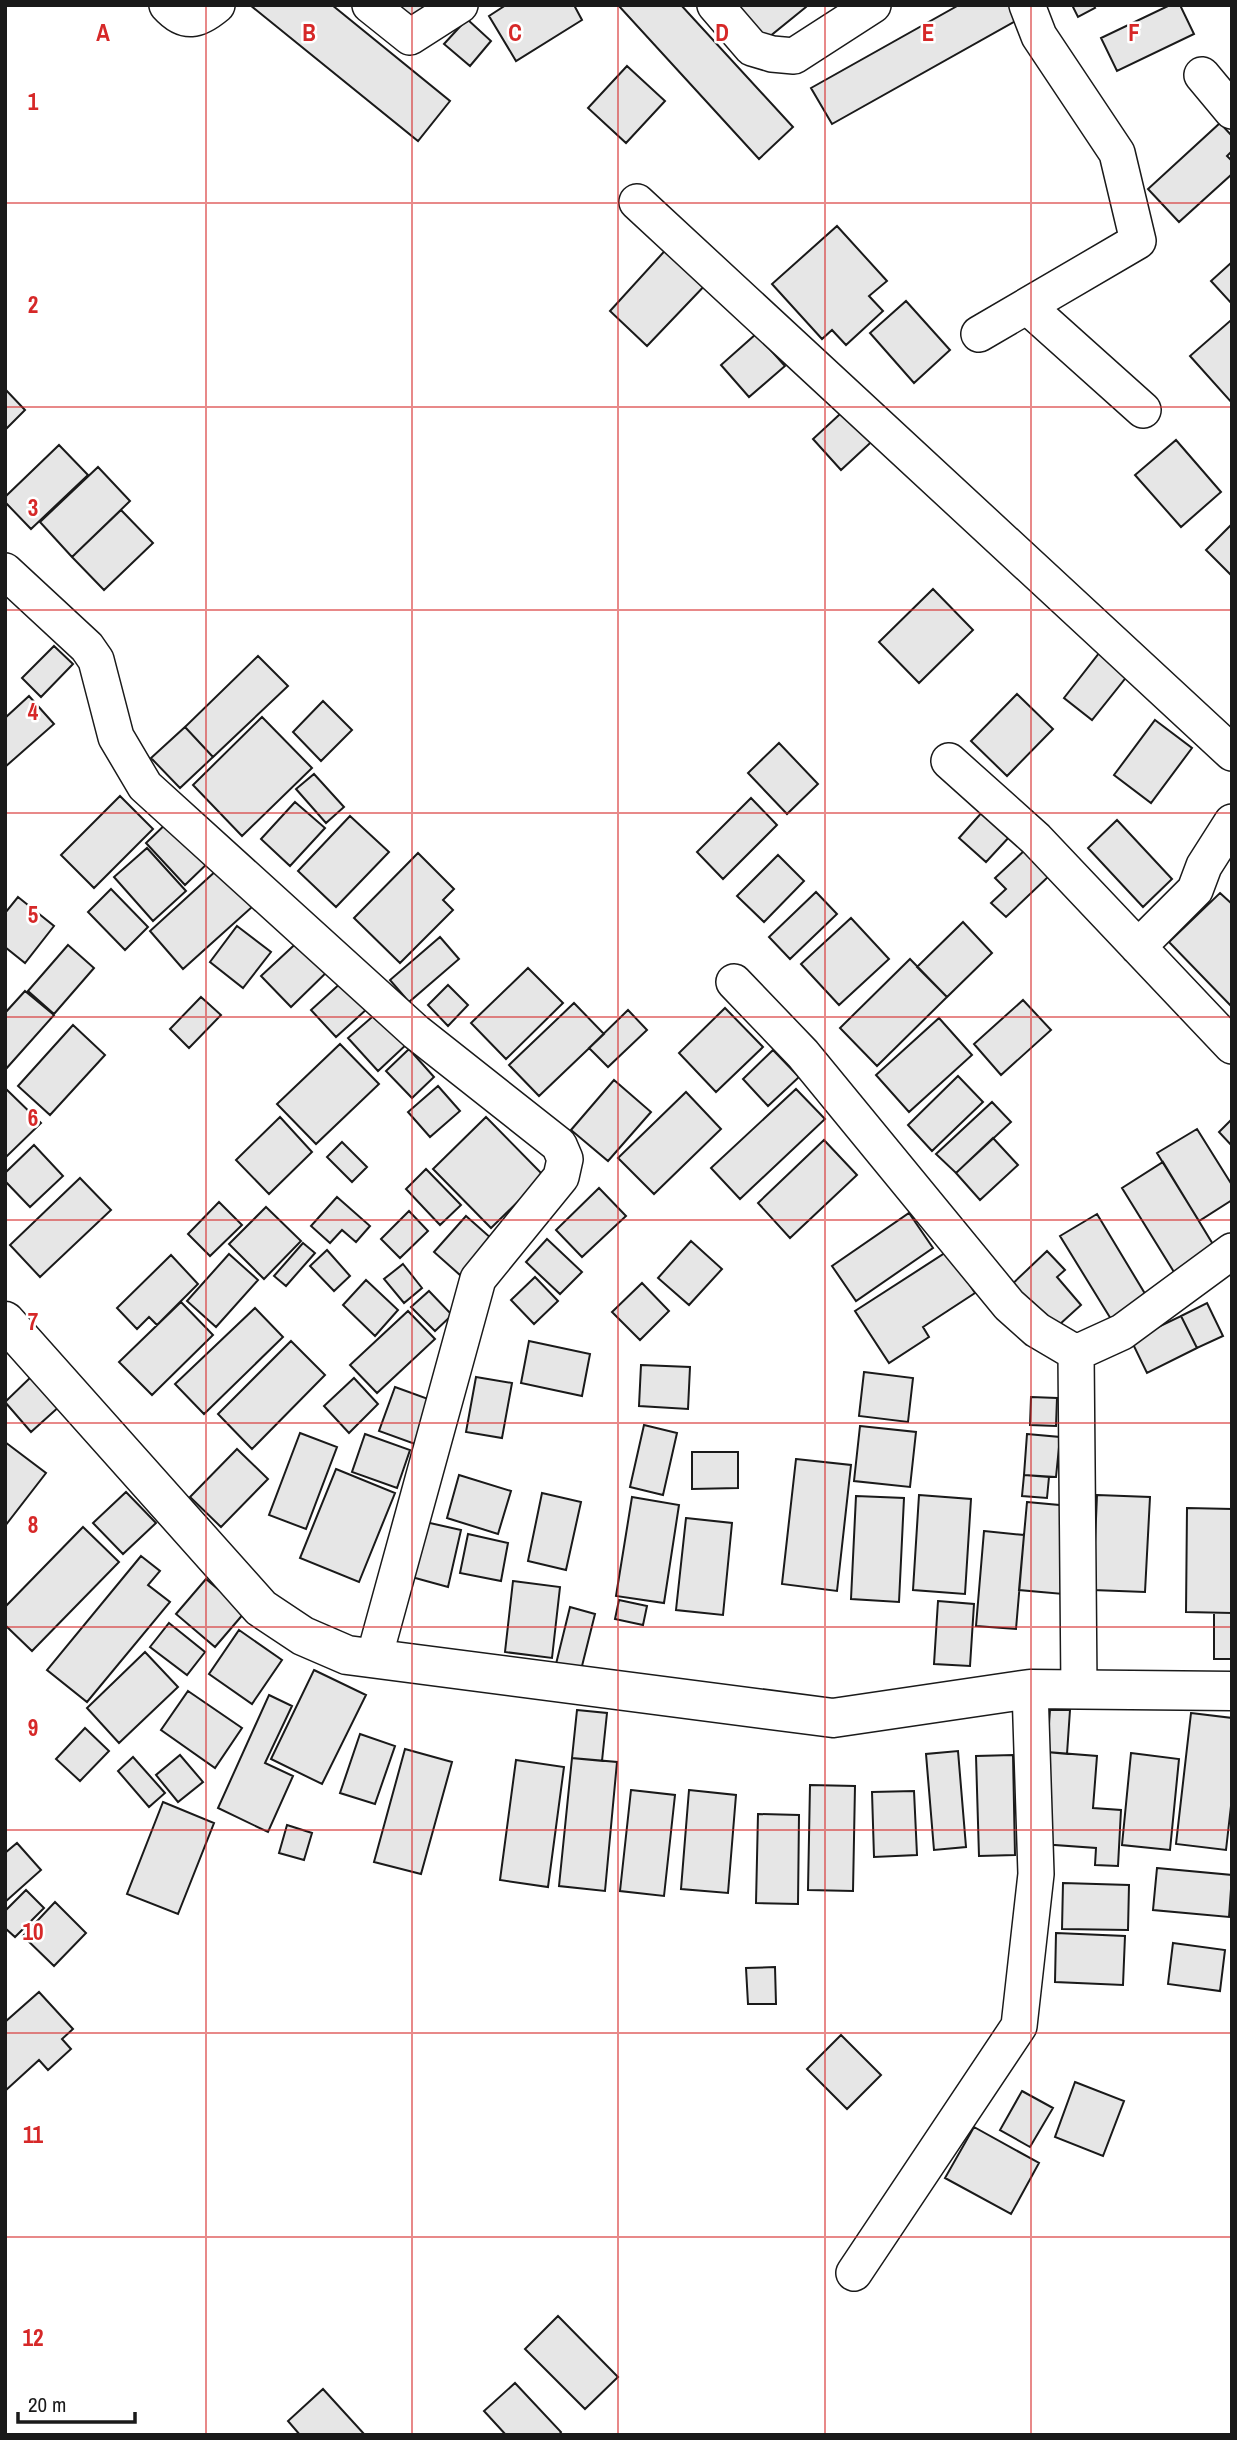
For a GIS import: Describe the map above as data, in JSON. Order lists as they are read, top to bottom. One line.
{"scale_bar":"20 m","grid":{"columns":["A","B","C","D","E","F"],"rows":["1","2","3","4","5","6","7","8","9","10","11","12"]}}
